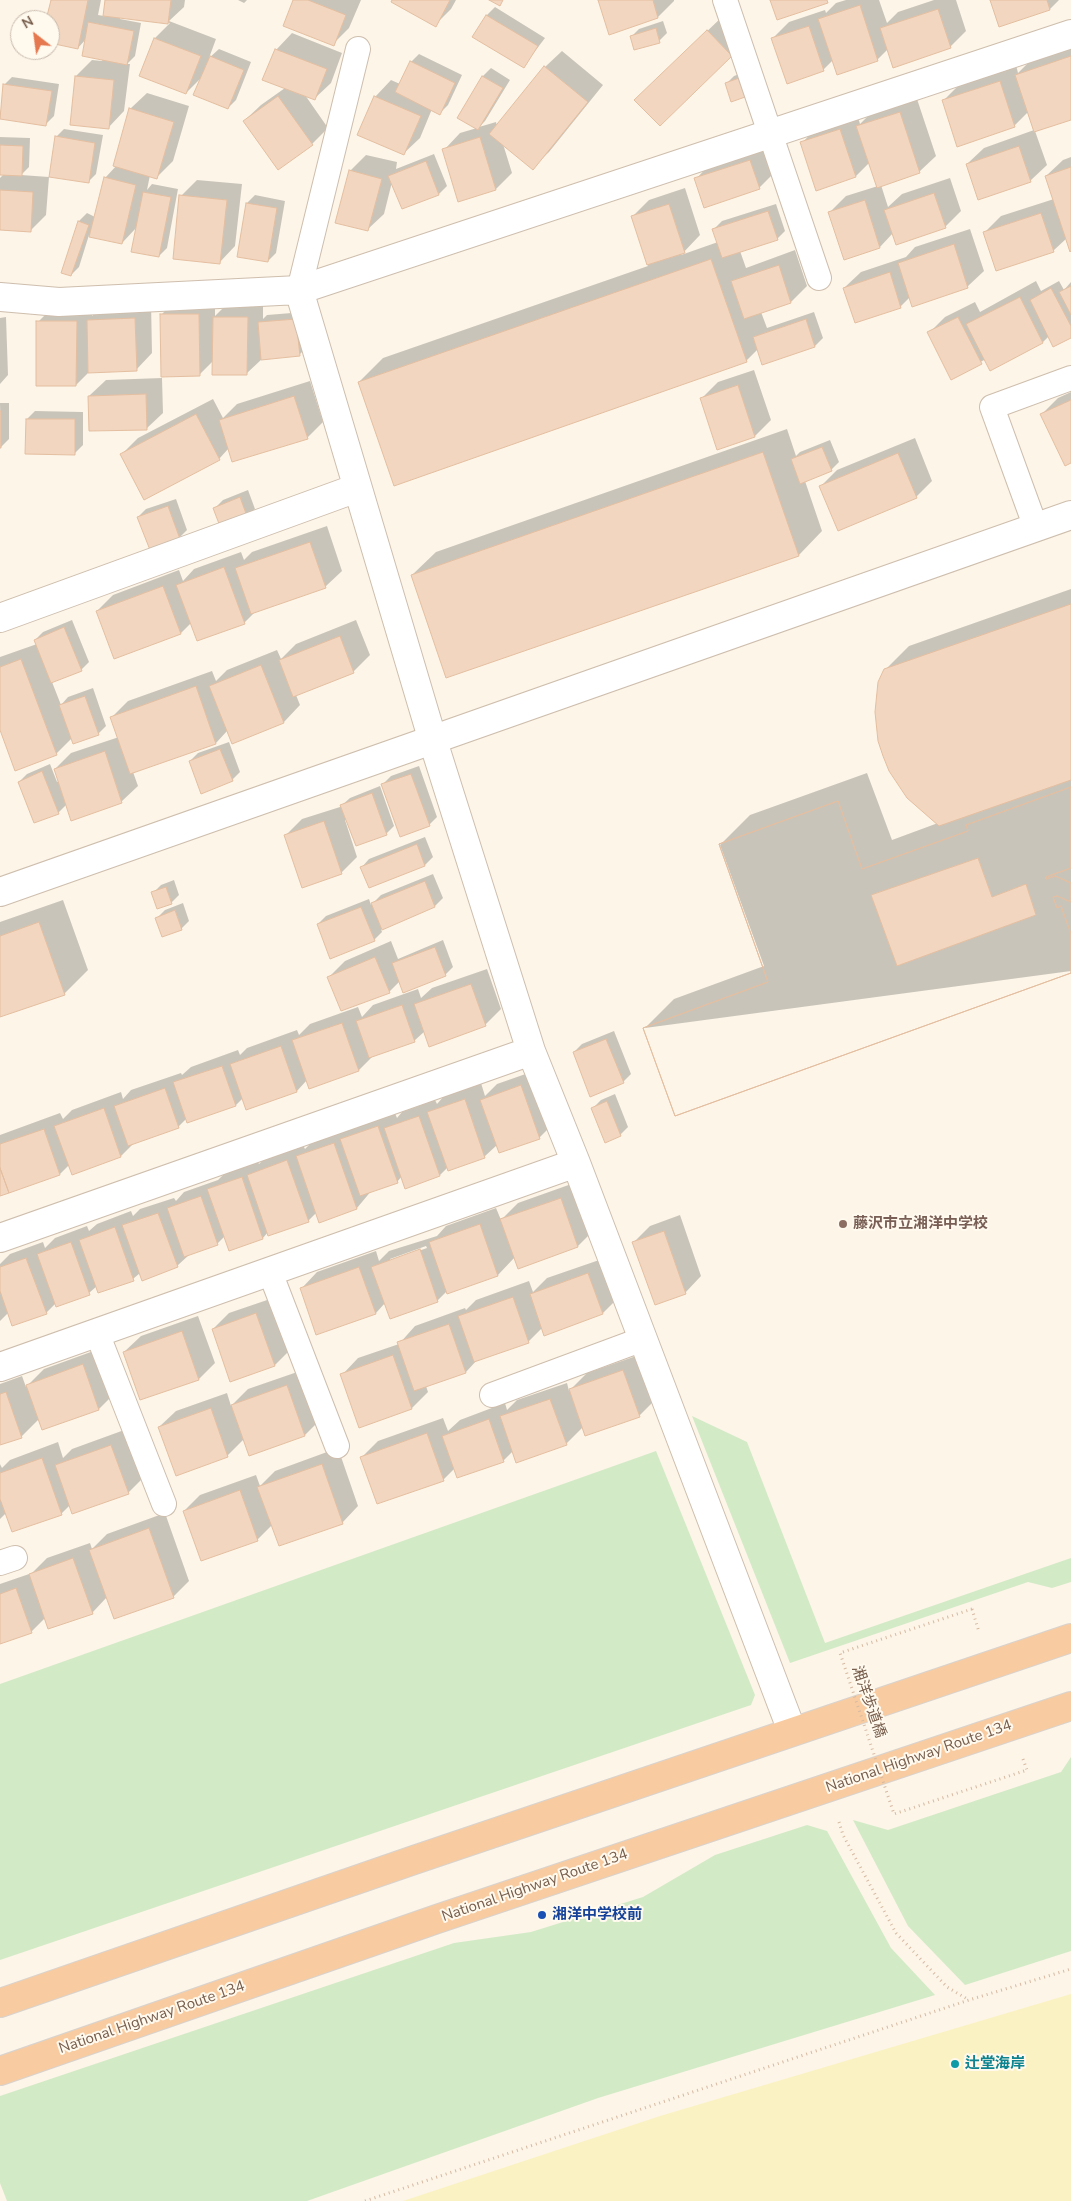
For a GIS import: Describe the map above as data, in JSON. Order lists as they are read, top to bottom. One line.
{"streets":{"highway":["National Highway Route 134"],"path":["湘洋歩道橋"]},"places":["藤沢市立湘洋中学校","湘洋中学校前","辻堂海岸"],"north":"top left"}
